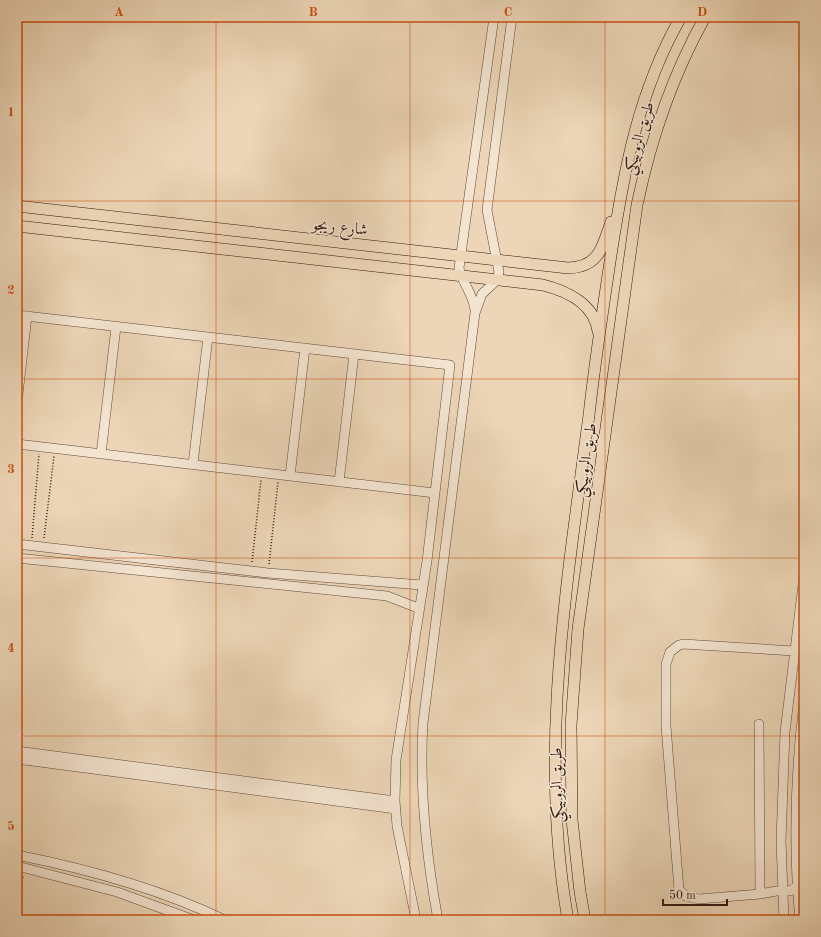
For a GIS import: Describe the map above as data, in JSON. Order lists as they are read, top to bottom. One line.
{"streets":{"main road":["طريق الروبيكي","شارع ريجو"]},"crossings":[["طريق الروبيكي","شارع ريجو"]],"scale_bar":"50 m","grid":{"columns":["A","B","C","D"],"rows":["1","2","3","4","5"]}}
